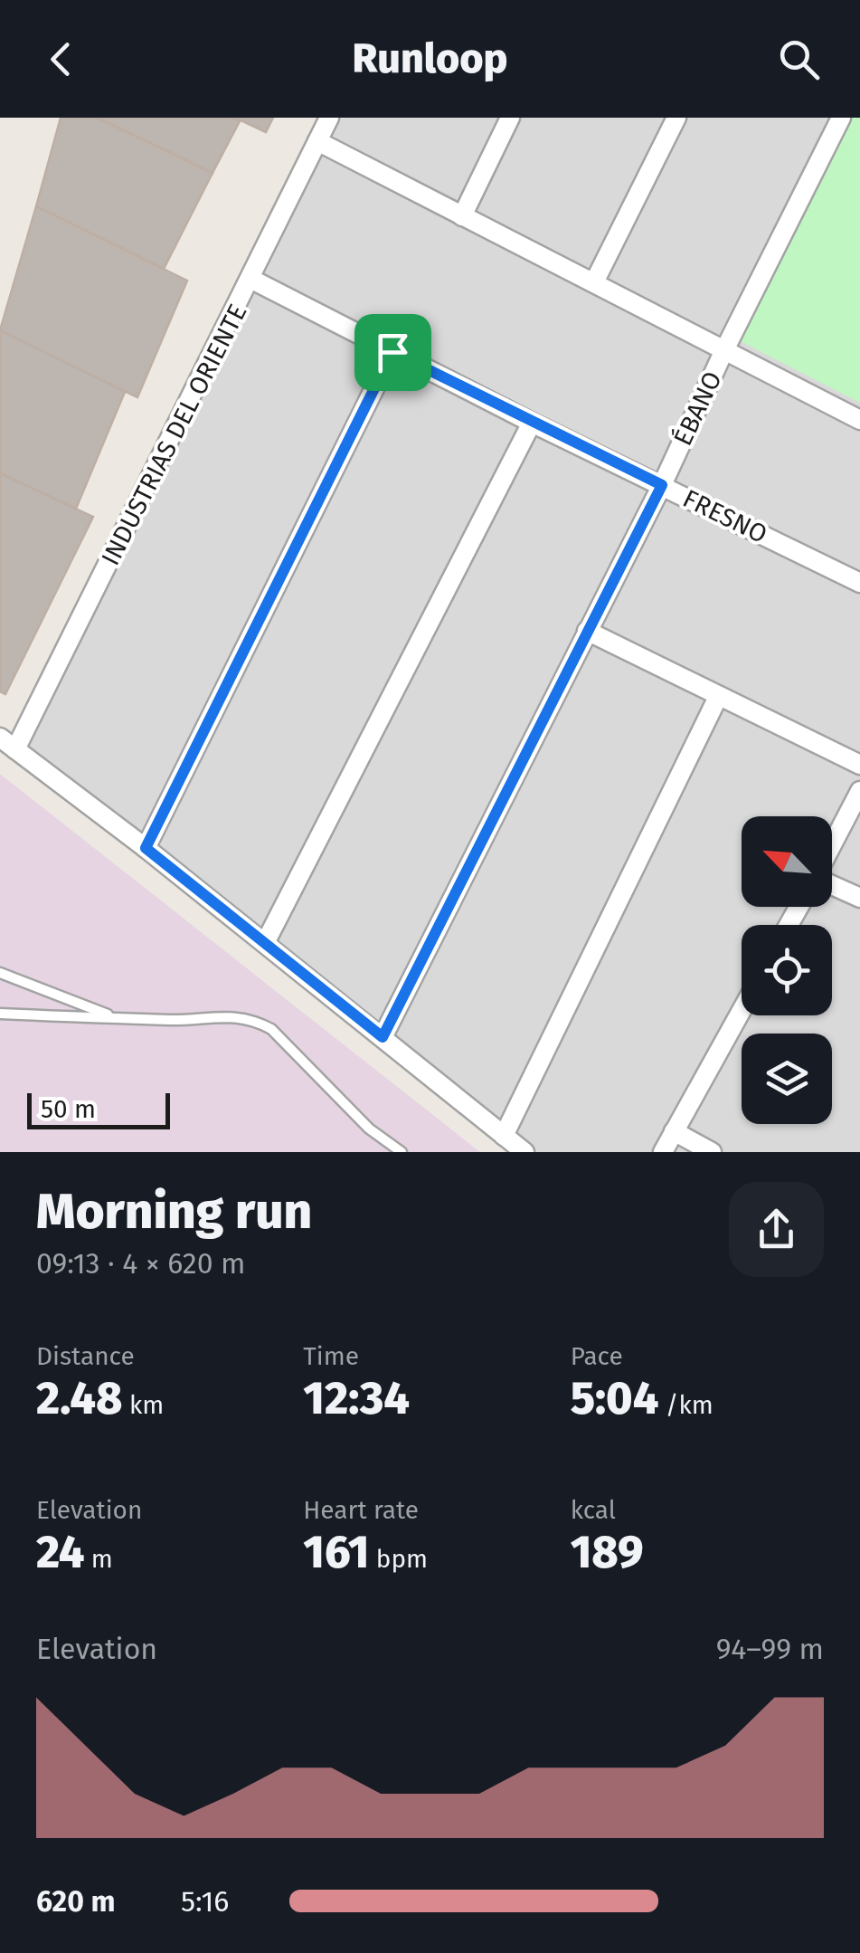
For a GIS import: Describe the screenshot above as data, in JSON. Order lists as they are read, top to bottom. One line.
{"streets":{"street":["ÉBANO","INDUSTRIAS DEL ORIENTE","FRESNO"]},"crossings":[["ÉBANO","FRESNO"],["INDUSTRIAS DEL ORIENTE","FRESNO"]],"scale_bar":"50 m","north":"top left","page":{"header":"Runloop","scale":"50 m","heading":["Morning run","09:13 · 4 × 620 m"],"stats":[["Distance","2.48 km"],["Time","12:34"],["Pace","5:04 /km"],["Elevation","24 m"],["Heart rate","161 bpm"],["kcal","189"]],"chart":["Elevation","94–99 m"],"list":[{"name":"620 m","note":"5:16"}]}}
